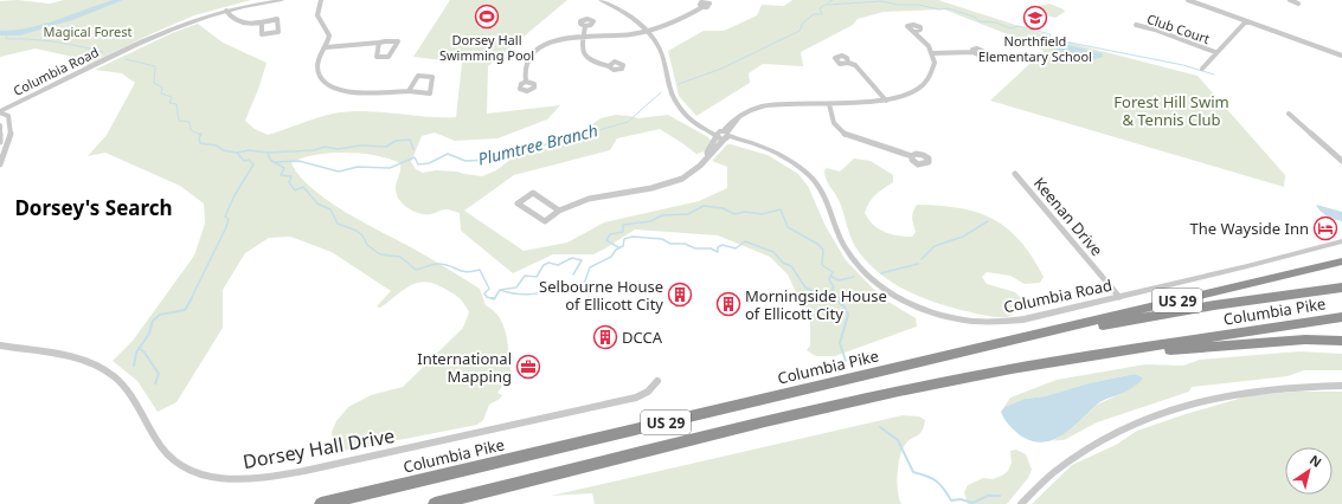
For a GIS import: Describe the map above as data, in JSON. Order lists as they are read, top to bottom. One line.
{"streets":{"highway":["US 29","Columbia Pike"],"street":["Club Court","Columbia Road","Keenan Drive","Dorsey Hall Drive"]},"crossings":[["Columbia Road","Keenan Drive"]],"districts":["Dorsey's Search"],"water":["Plumtree Branch"],"parks":["Magical Forest","Forest Hill Swim & Tennis Club"],"places":{"sports":["Dorsey Hall Swimming Pool"],"school or university":["Northfield Elementary School"],"hotel":["The Wayside Inn"],"building":["Selbourne House of Ellicott City","Morningside House of Ellicott City","DCCA"],"office":["International Mapping"]},"north":"top right"}
